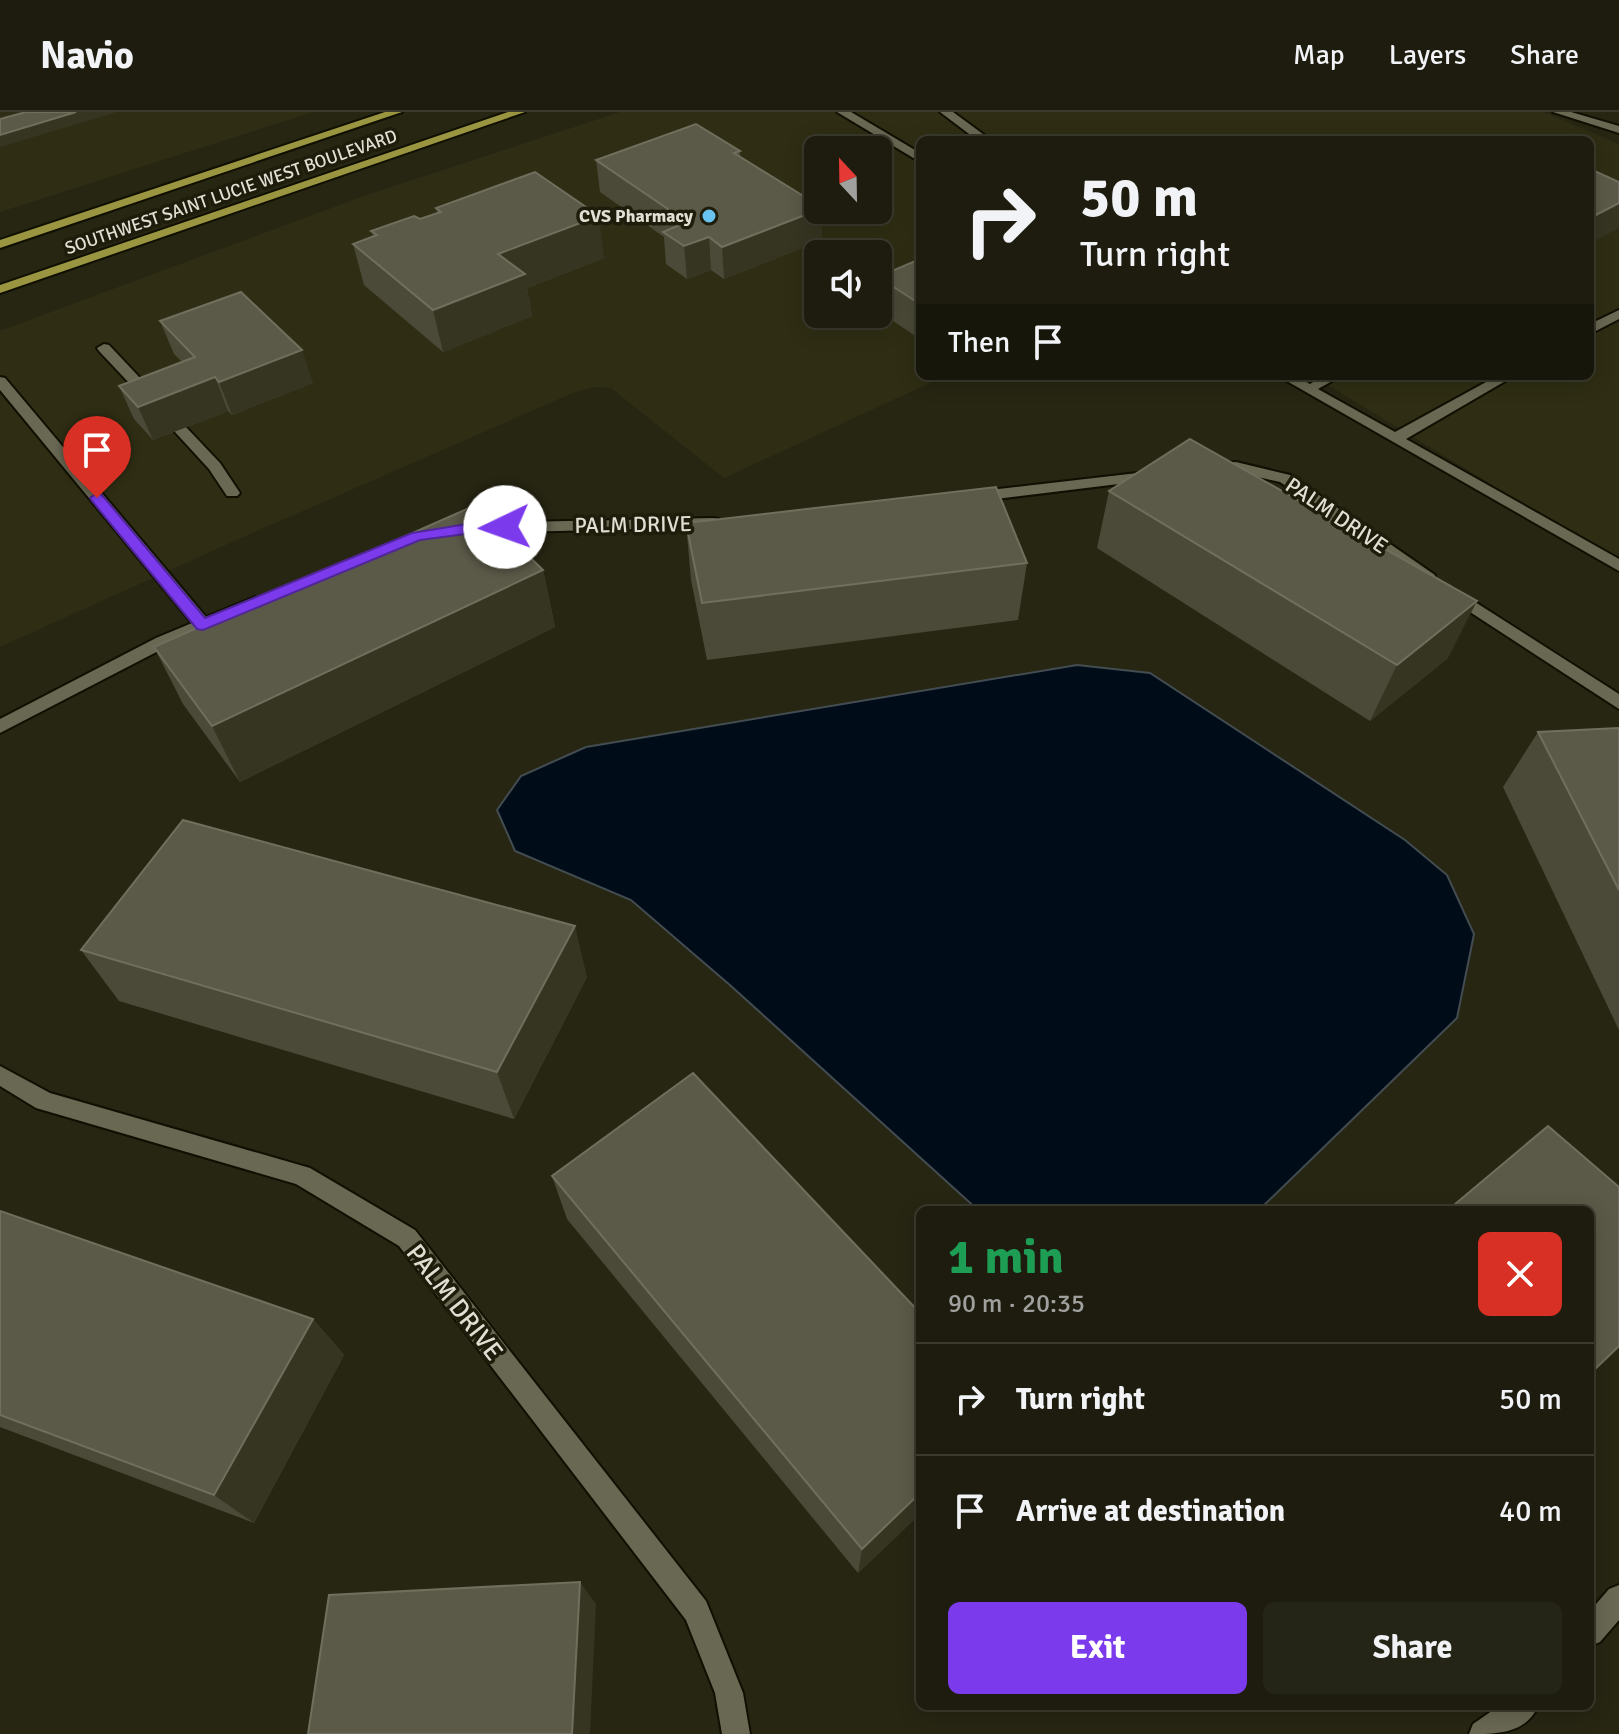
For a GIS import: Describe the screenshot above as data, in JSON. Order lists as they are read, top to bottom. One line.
{"streets":{"main road":["SOUTHWEST SAINT LUCIE WEST BOULEVARD"],"street":["PALM DRIVE"]},"places":["CVS Pharmacy"],"north":"top","page":{"header":"Navio","nav":["Map","Layers","Share"],"turn":["50 m","Turn right"],"then":"Then","heading":["1 min","90 m · 20:35"],"list":[{"name":"Turn right","value":"50 m"},{"name":"Arrive at destination","value":"40 m"}],"buttons":["Exit","Share"]}}
